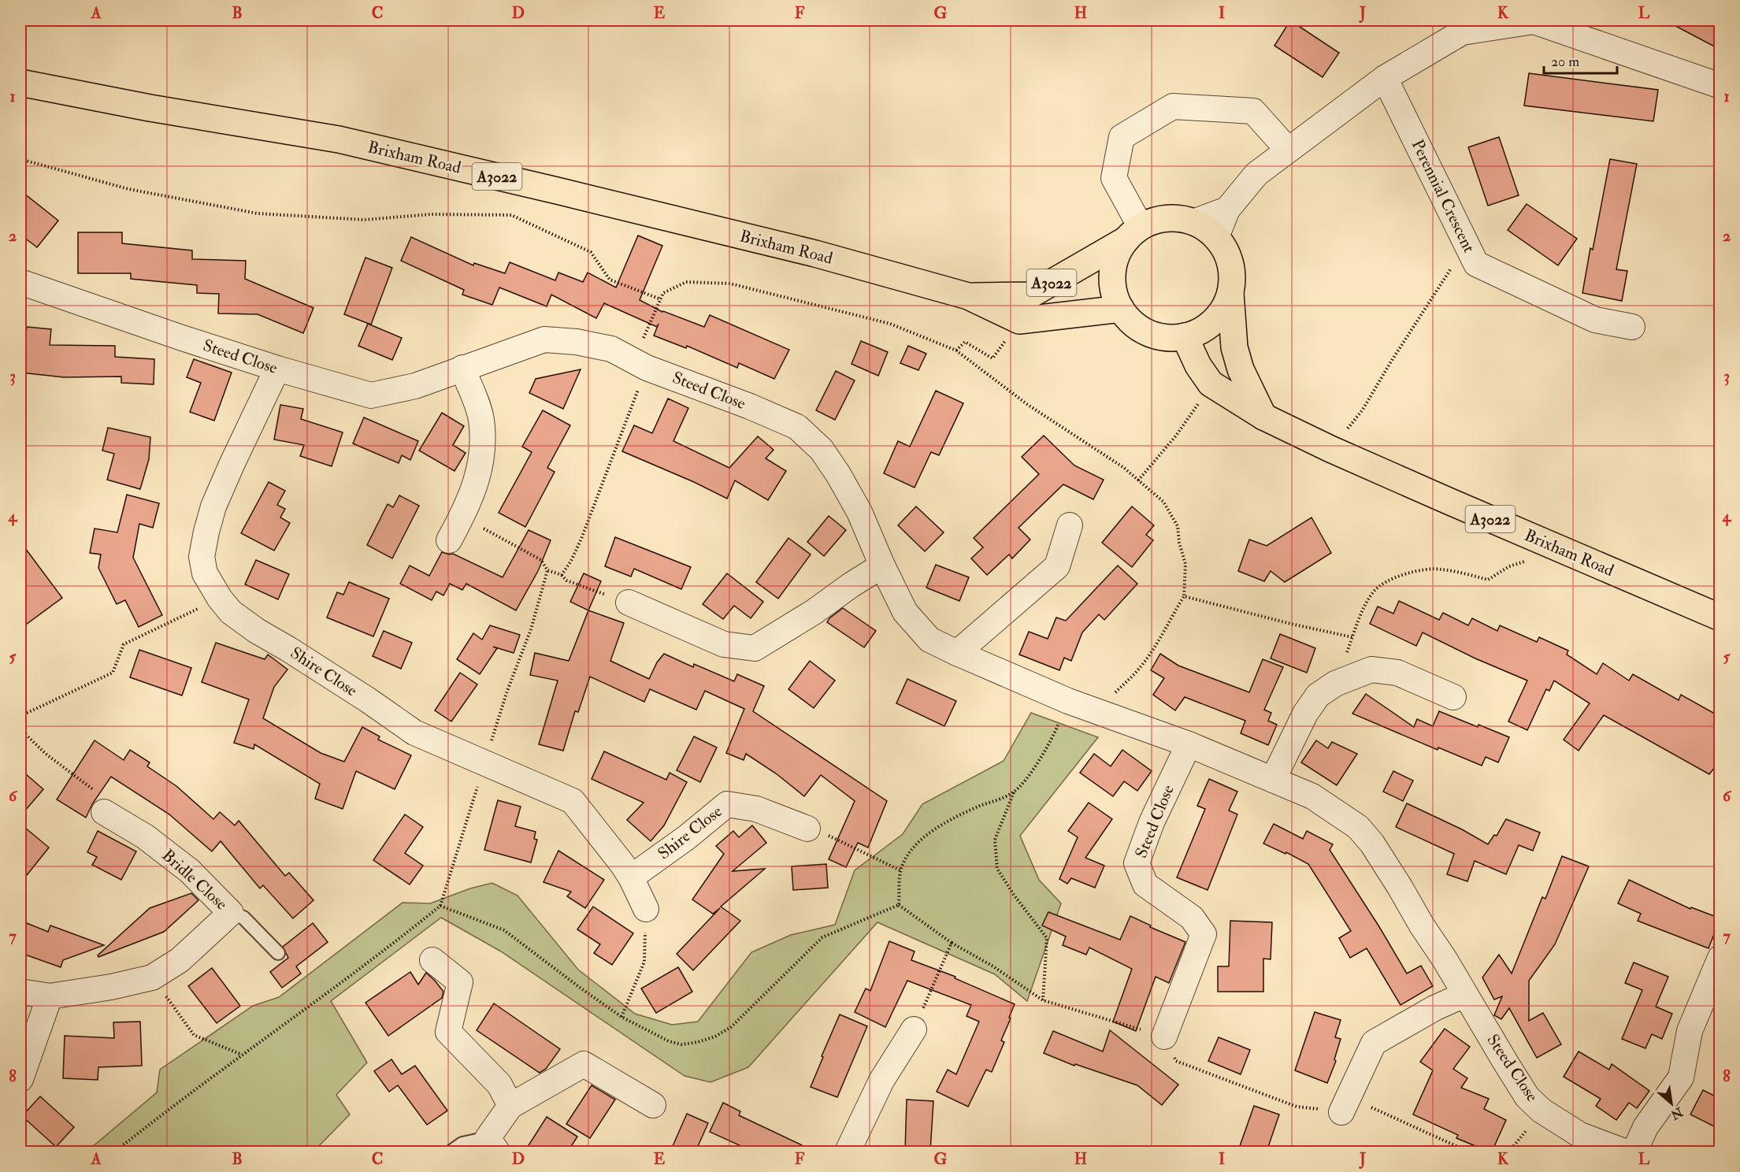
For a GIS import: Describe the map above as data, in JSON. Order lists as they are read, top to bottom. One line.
{"streets":{"main road":["Brixham Road","A3022"],"street":["Perennial Crescent","Steed Close","Shire Close","Bridle Close"]},"crossings":[["Steed Close","Shire Close"]],"scale_bar":"20 m","north":"bottom right","grid":{"columns":["A","B","C","D","E","F","G","H","I","J","K","L"],"rows":["1","2","3","4","5","6","7","8"]}}
